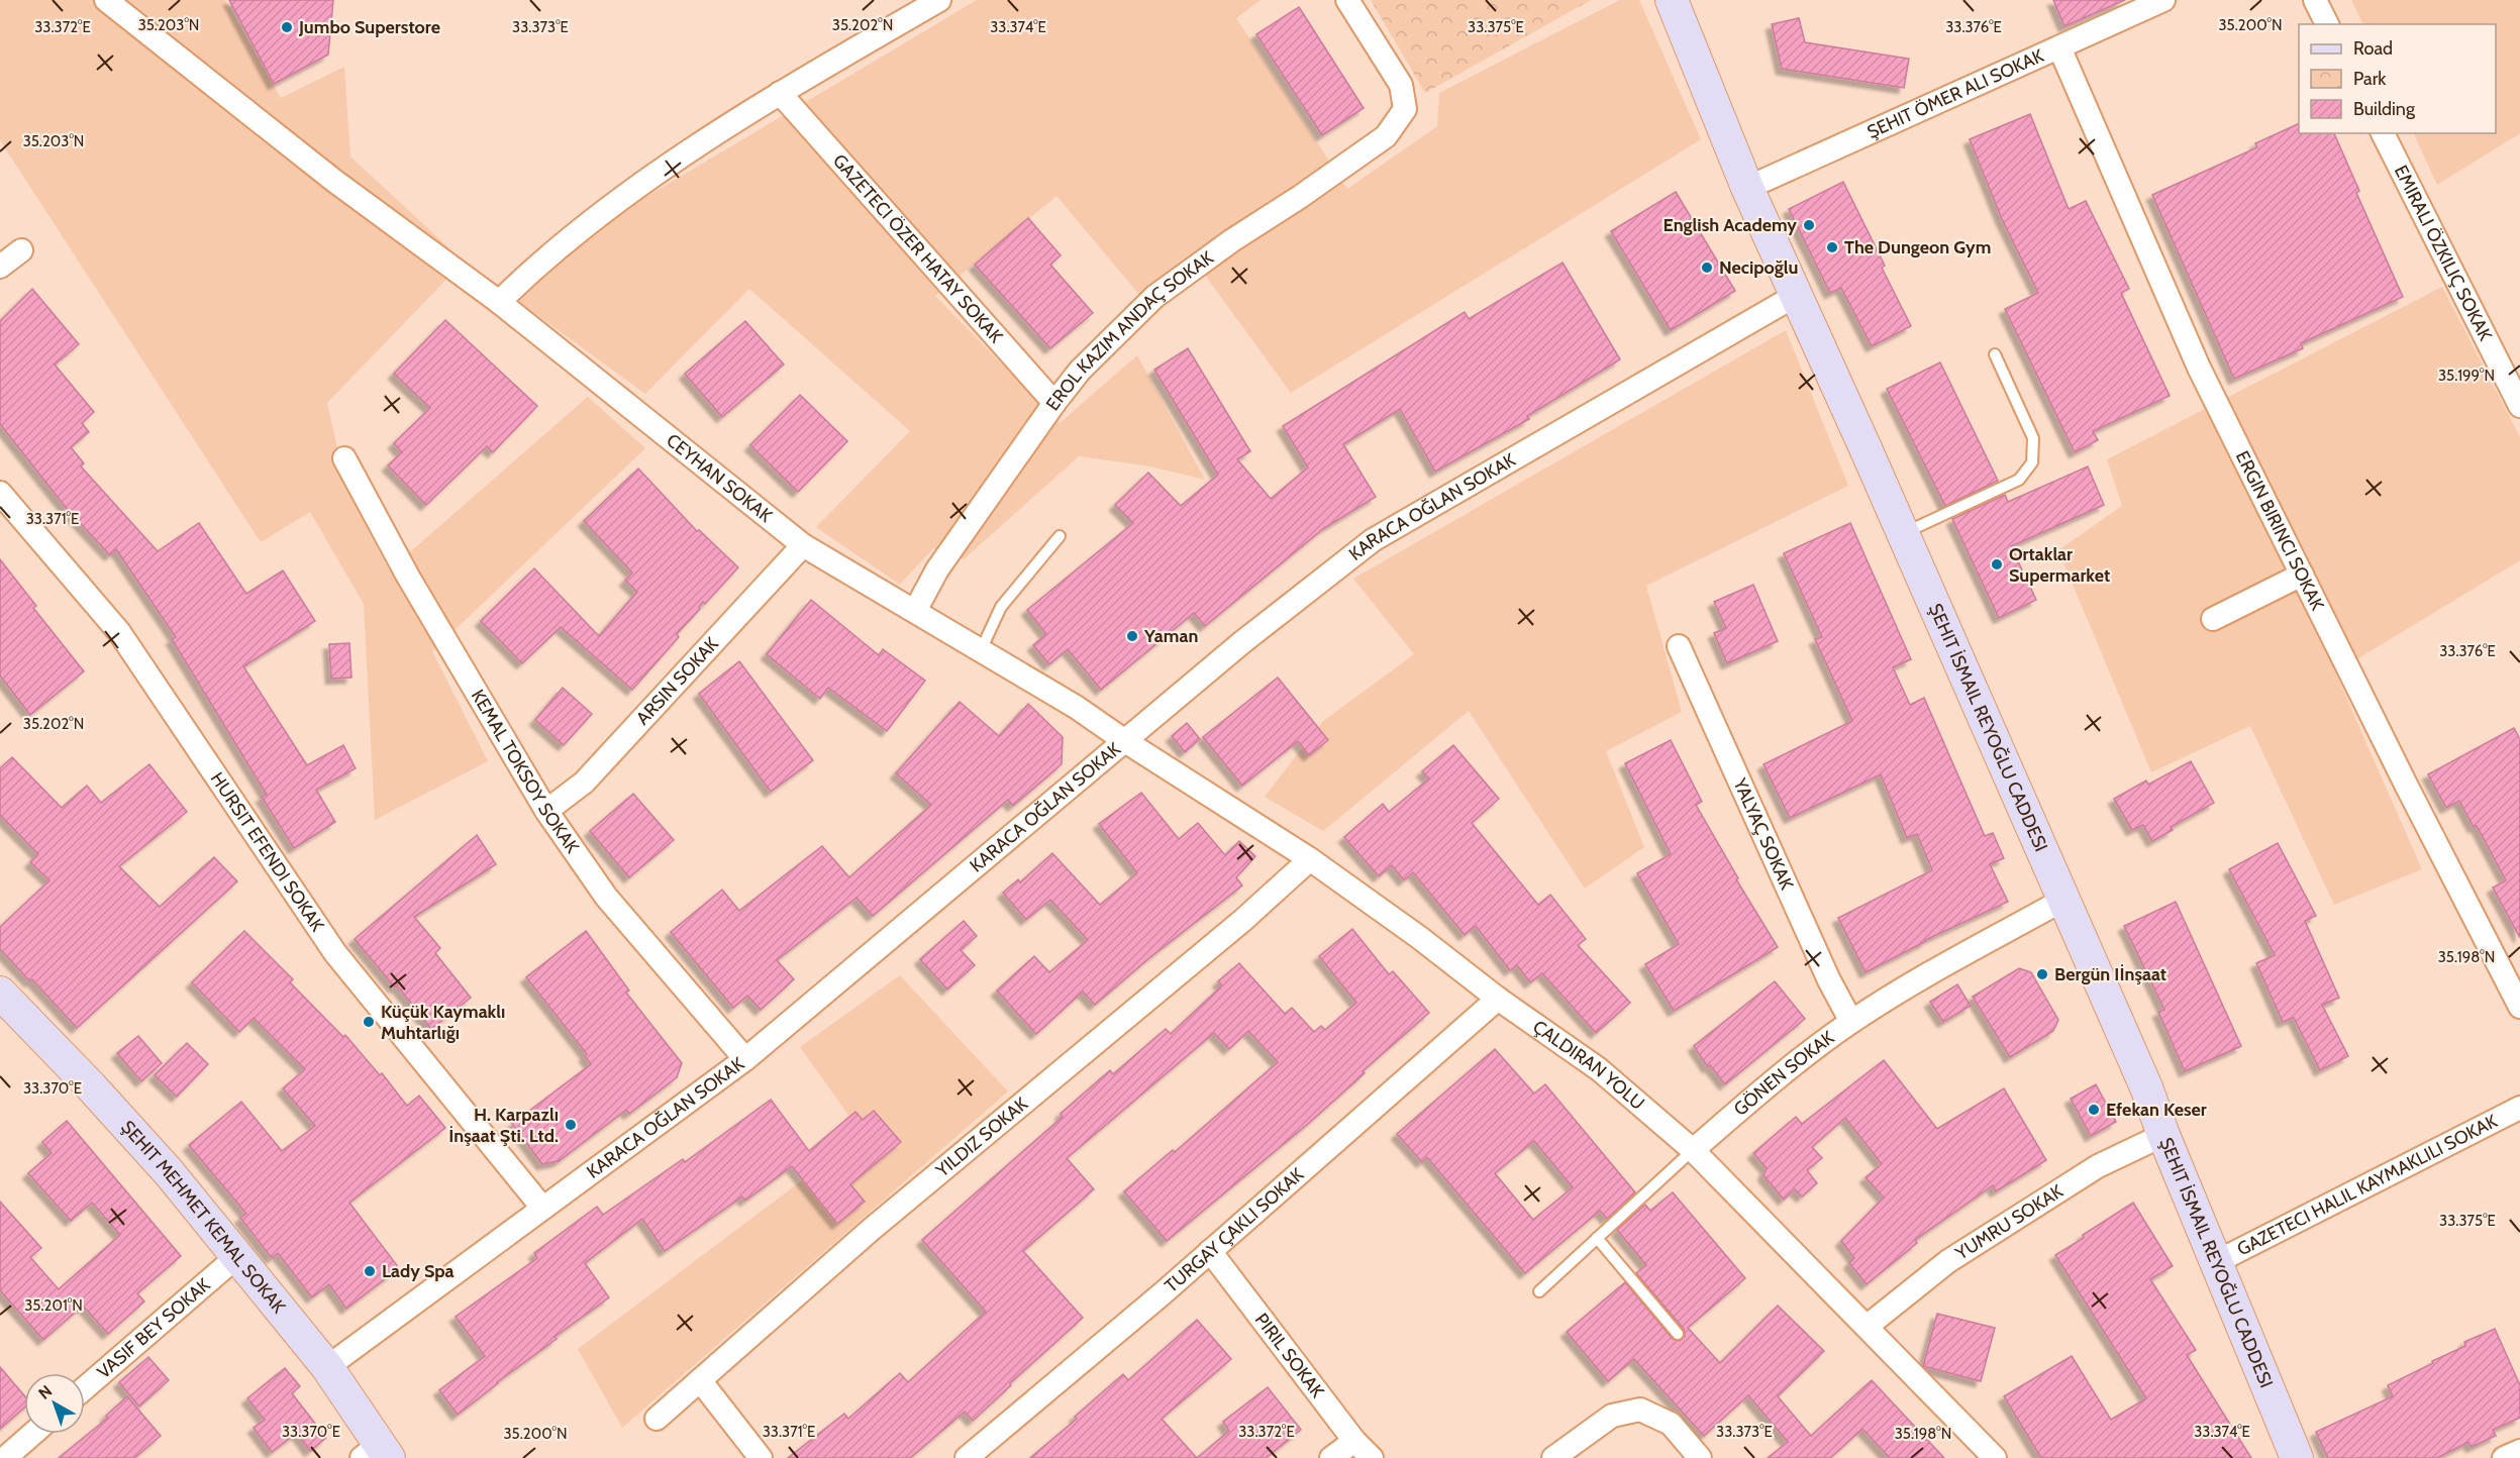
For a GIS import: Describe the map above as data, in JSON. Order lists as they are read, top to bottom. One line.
{"streets":{"street":["ŞEHIT ÖMER ALI SOKAK","GAZETECI ÖZER HATAY SOKAK","CEYHAN SOKAK","KARACA OĞLAN SOKAK","ERGIN BIRINCI SOKAK","ŞEHIT İSMAIL REYOĞLU CADDESI","KEMAL TOKSOY SOKAK","YALYAÇ SOKAK","GÖNEN SOKAK","ŞEHIT MEHMET KEMAL SOKAK","YUMRU SOKAK"]},"crossings":[["ŞEHIT ÖMER ALI SOKAK","ERGIN BIRINCI SOKAK"],["ŞEHIT ÖMER ALI SOKAK","ŞEHIT İSMAIL REYOĞLU CADDESI"],["CEYHAN SOKAK","KARACA OĞLAN SOKAK"],["CEYHAN SOKAK","GÖNEN SOKAK"],["CEYHAN SOKAK","YUMRU SOKAK"],["KARACA OĞLAN SOKAK","ŞEHIT İSMAIL REYOĞLU CADDESI"],["KARACA OĞLAN SOKAK","KEMAL TOKSOY SOKAK"],["KARACA OĞLAN SOKAK","ŞEHIT MEHMET KEMAL SOKAK"],["ŞEHIT İSMAIL REYOĞLU CADDESI","GÖNEN SOKAK"],["ŞEHIT İSMAIL REYOĞLU CADDESI","YUMRU SOKAK"],["YALYAÇ SOKAK","GÖNEN SOKAK"]],"places":["Jumbo Superstore","English Academy","The Dungeon Gym","Necipoğlu","Ortaklar Supermarket","Yaman","Bergün Iİnşaat","Küçük Kaymaklı Muhtarlığı","Efekan Keser","H. Karpazlı İnşaat Şti. Ltd.","Lady Spa"],"legend":["Road","Park","Building"],"north":"top left","coordinates":["35.203°N","35.202°N","35.200°N","33.372°E","33.373°E","33.374°E","33.375°E","33.376°E","35.199°N","33.371°E","35.198°N","33.370°E","35.201°N"]}
